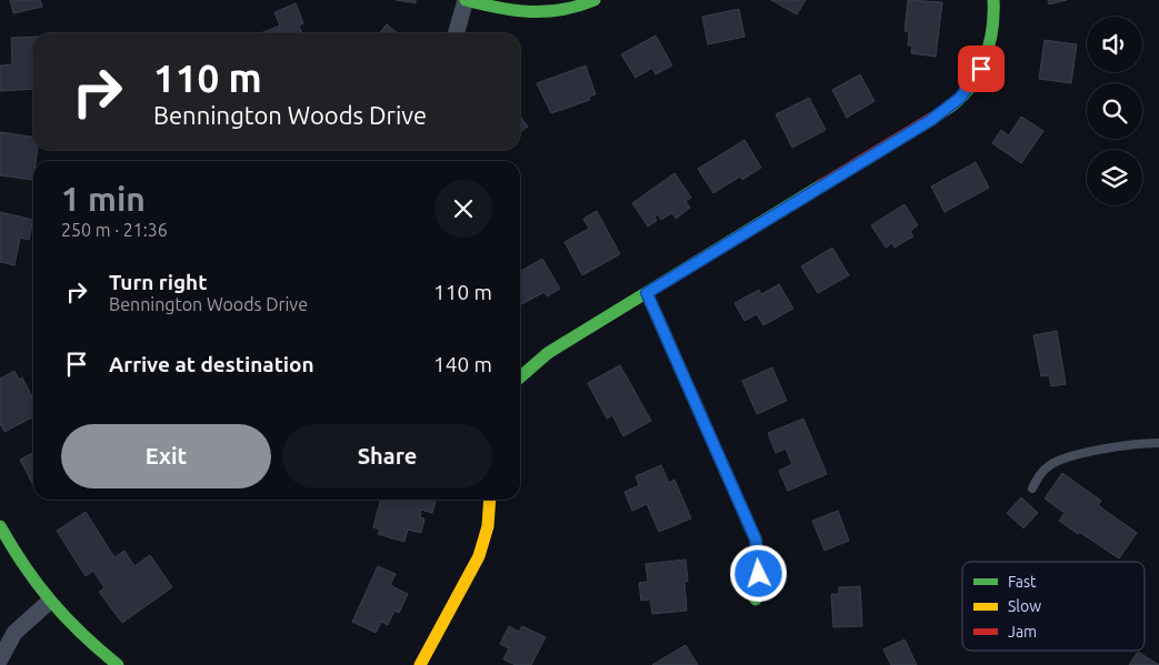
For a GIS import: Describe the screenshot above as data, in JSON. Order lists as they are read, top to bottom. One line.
{"legend":["Fast","Slow","Jam"],"page":{"turn":["110 m","Bennington Woods Drive"],"heading":["1 min","250 m · 21:36"],"list":[{"name":"Turn right","note":"Bennington Woods Drive","value":"110 m"},{"name":"Arrive at destination","value":"140 m"}],"buttons":["Exit","Share"]}}
